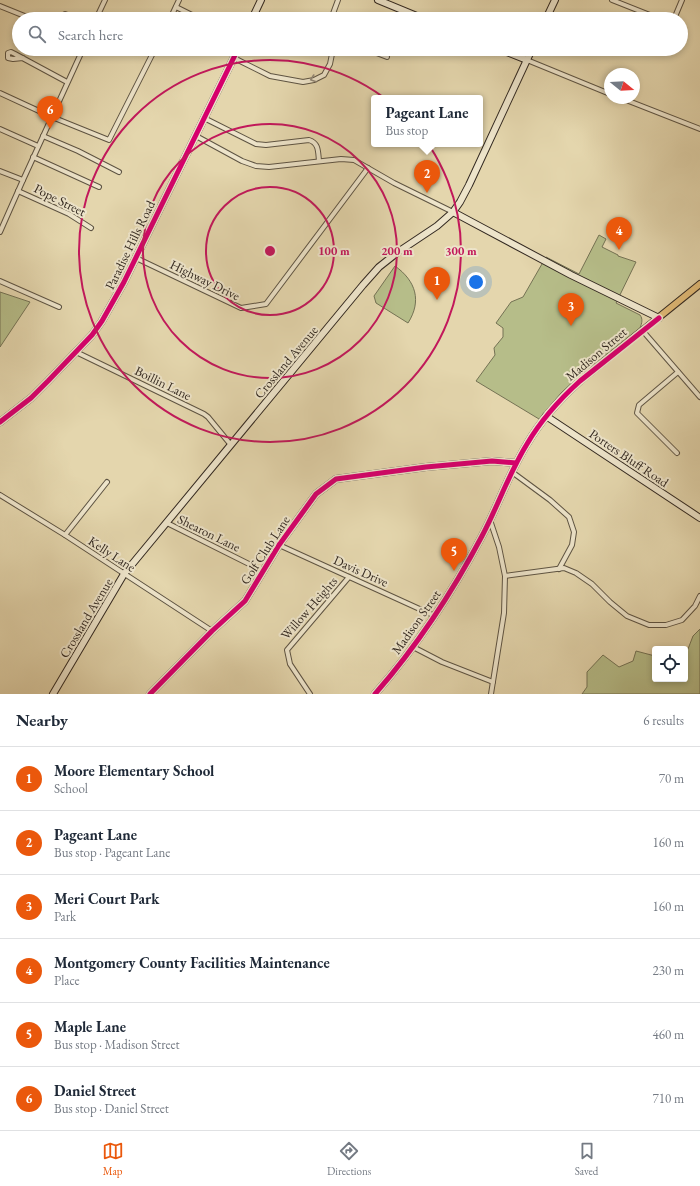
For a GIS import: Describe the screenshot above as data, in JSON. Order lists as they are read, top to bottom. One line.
{"streets":{"main road":["Madison Street"],"street":["Pope Street","Paradise Hills Road","Highway Drive","Crossland Avenue","Boillin Lane","Porters Bluff Road","Shearon Lane","Golf Club Lane","Kelly Lane","Davis Drive","Willow Heights"]},"crossings":[["Paradise Hills Road","Highway Drive"],["Paradise Hills Road","Boillin Lane"],["Madison Street","Porters Bluff Road"],["Madison Street","Golf Club Lane"],["Madison Street","Davis Drive"],["Crossland Avenue","Boillin Lane"],["Crossland Avenue","Shearon Lane"],["Crossland Avenue","Kelly Lane"],["Shearon Lane","Golf Club Lane"],["Golf Club Lane","Kelly Lane"],["Golf Club Lane","Davis Drive"],["Davis Drive","Willow Heights"]],"north":"right","page":{"search":"Search here","popup":["Pageant Lane","Bus stop"],"pins":["6","2","4","1","3","5"],"heading":["Nearby","6 results"],"list":[{"mark":"1","name":"Moore Elementary School","note":"School","value":"70 m"},{"mark":"2","name":"Pageant Lane","note":"Bus stop · Pageant Lane","value":"160 m"},{"mark":"3","name":"Meri Court Park","note":"Park","value":"160 m"},{"mark":"4","name":"Montgomery County Facilities Maintenance","note":"Place","value":"230 m"},{"mark":"5","name":"Maple Lane","note":"Bus stop · Madison Street","value":"460 m"},{"mark":"6","name":"Daniel Street","note":"Bus stop · Daniel Street","value":"710 m"}],"nav":["Map","Directions","Saved"]},"rings":["100 m","200 m","300 m"]}
